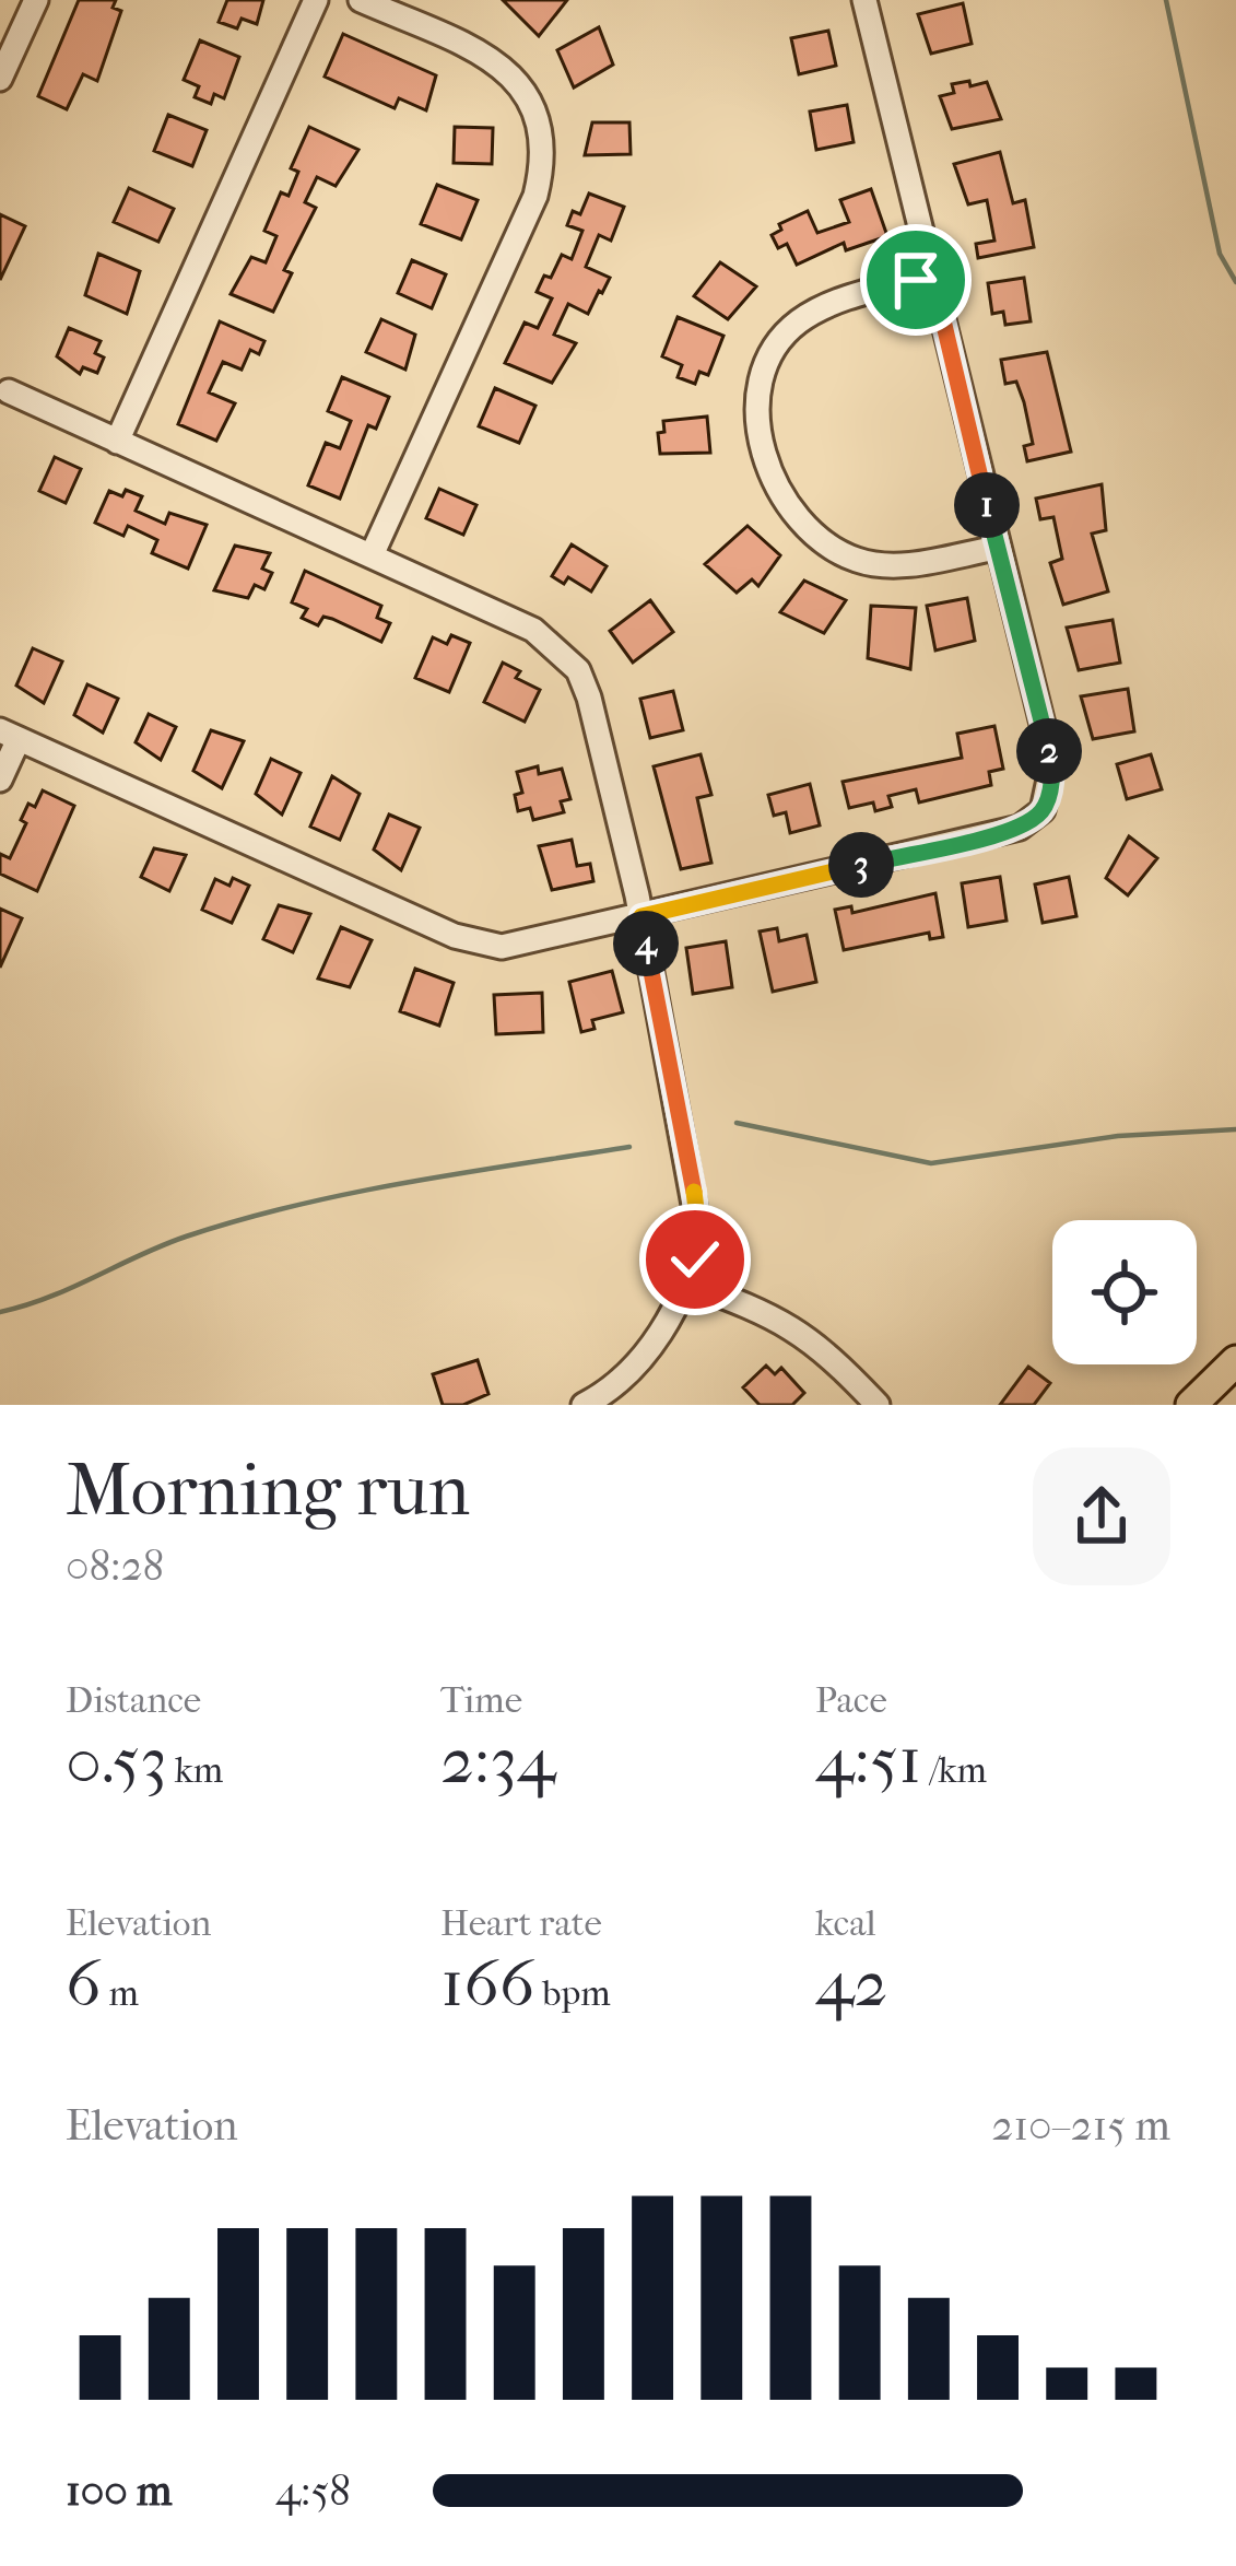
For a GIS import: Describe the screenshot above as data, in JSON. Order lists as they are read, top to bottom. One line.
{"page":{"pins":["1","2","3","4"],"heading":["Morning run","08:28"],"stats":[["Distance","0.53 km"],["Time","2:34"],["Pace","4:51 /km"],["Elevation","6 m"],["Heart rate","166 bpm"],["kcal","42"]],"chart":["Elevation","210–215 m"],"list":[{"name":"100 m","note":"4:58"}]}}
